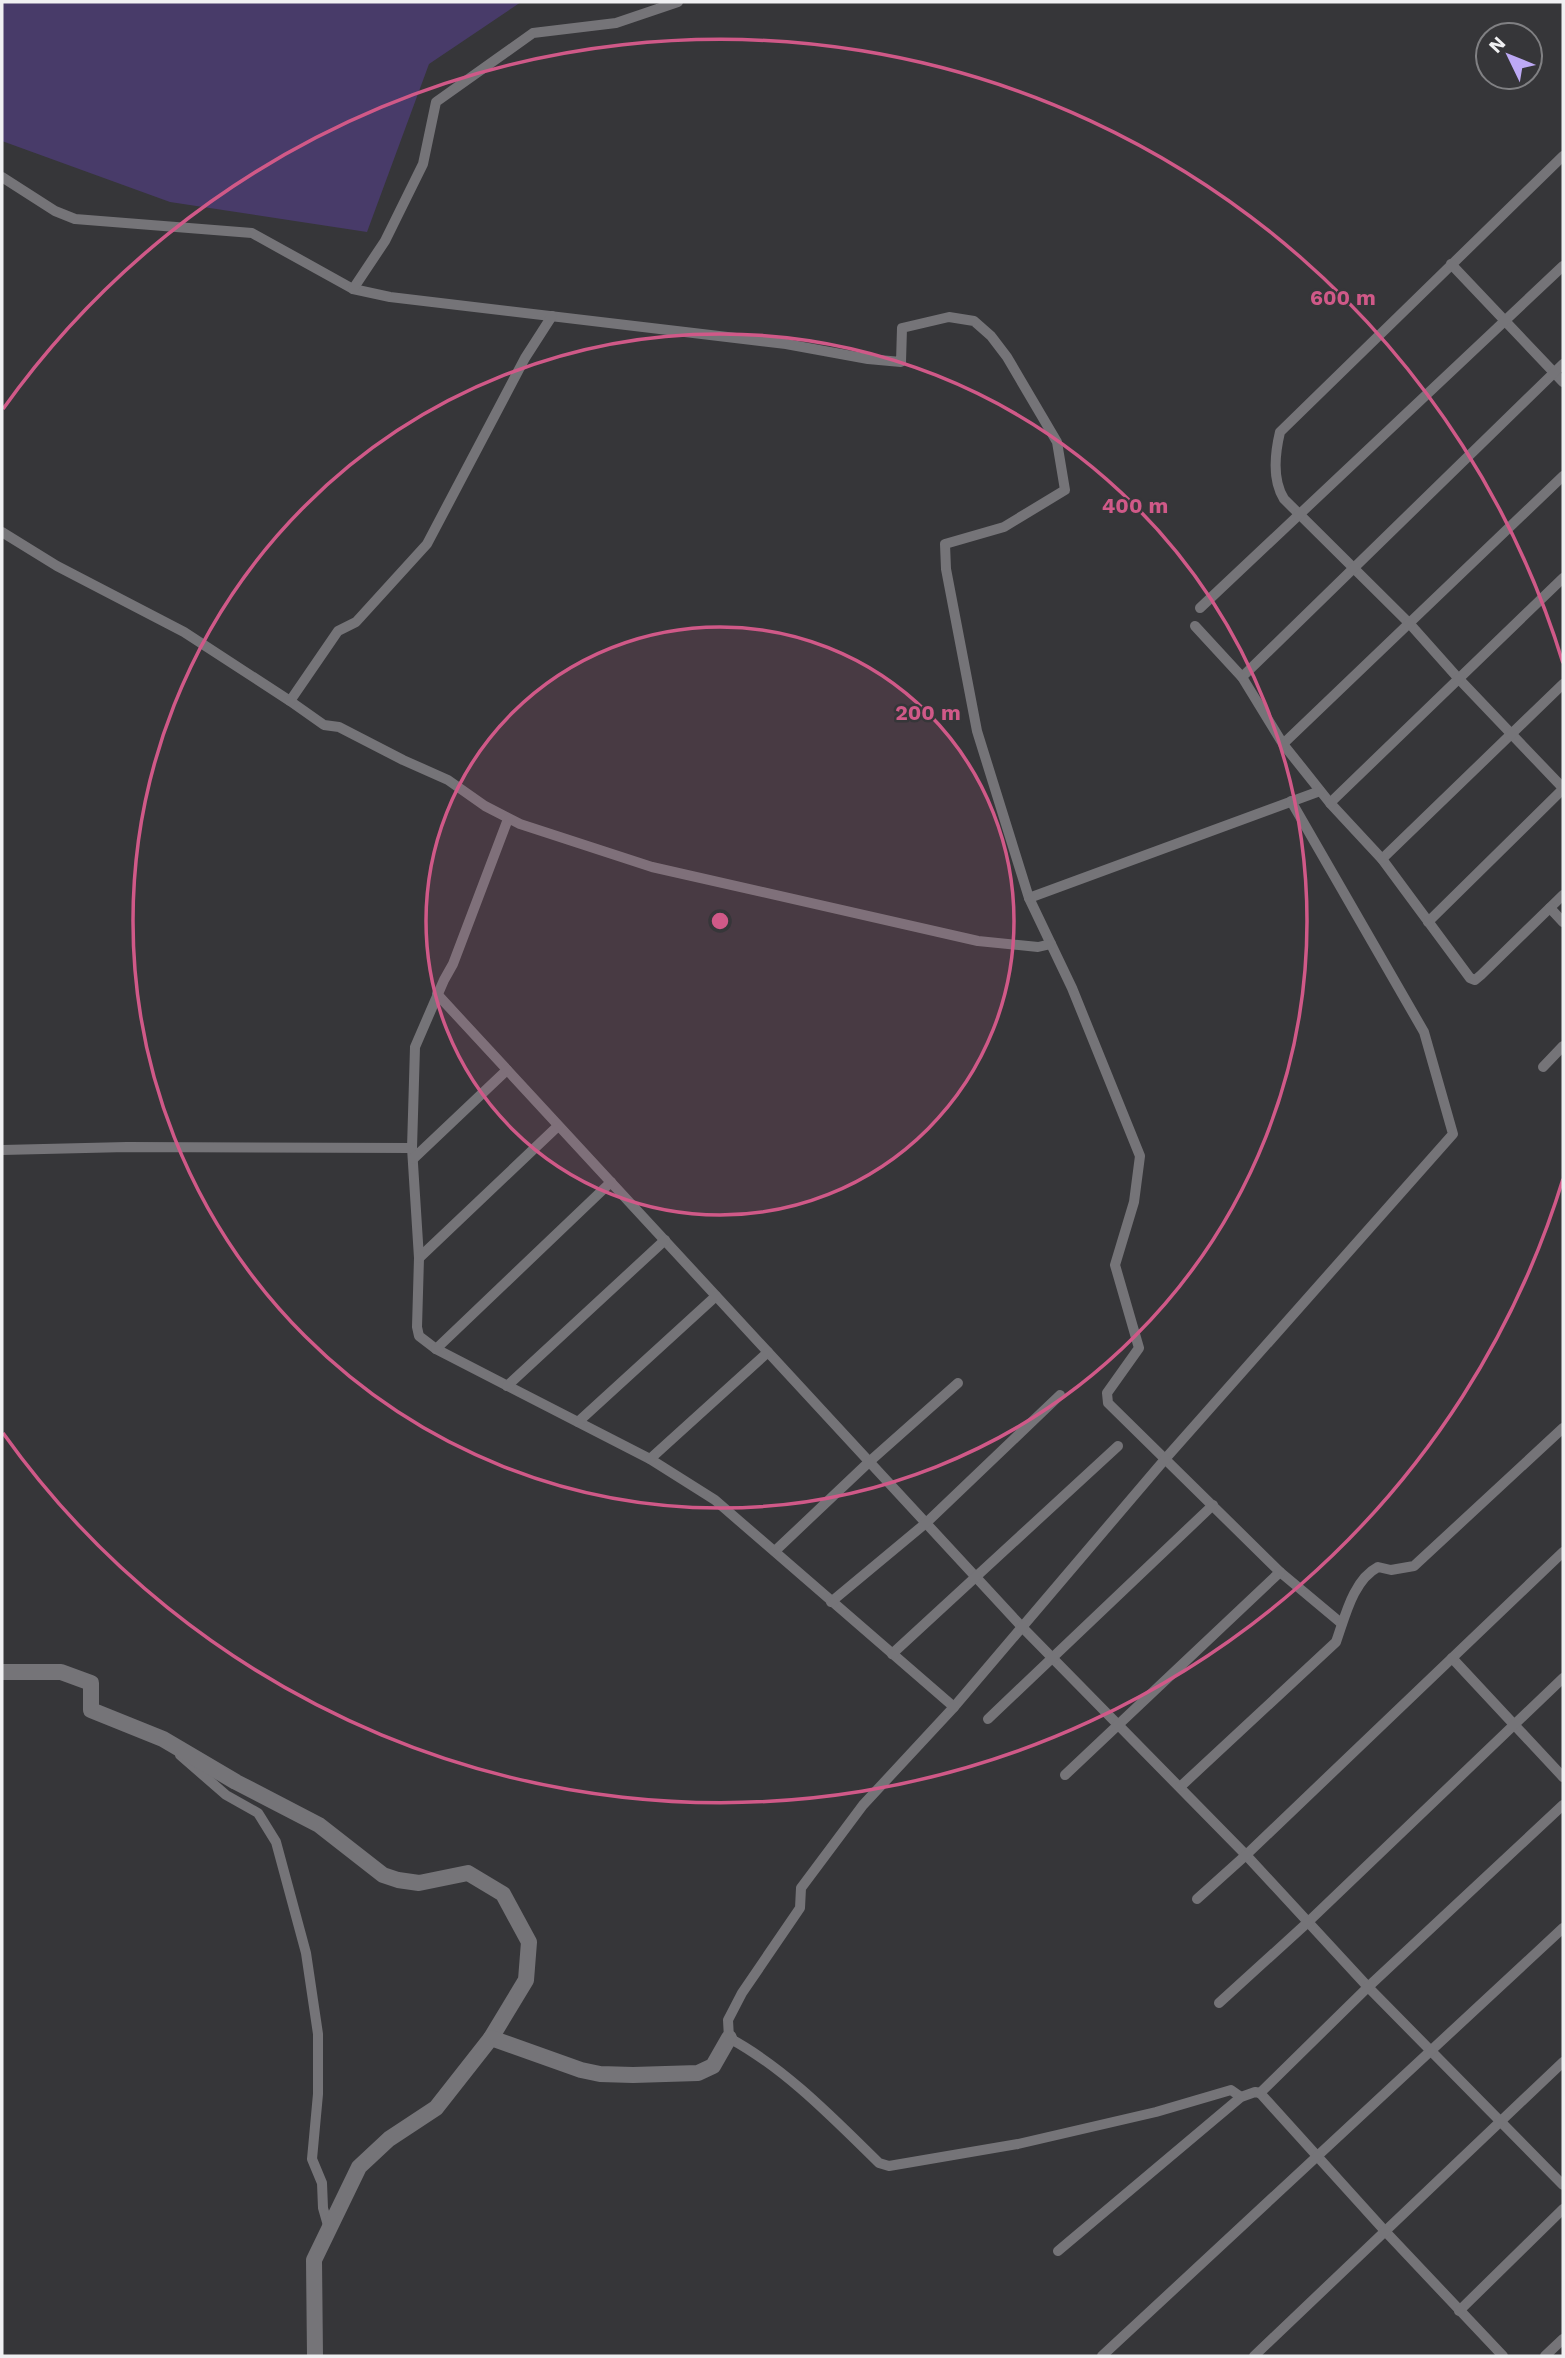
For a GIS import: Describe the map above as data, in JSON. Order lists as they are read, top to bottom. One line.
{"north":"top left","rings":["600 m","400 m","200 m"]}
